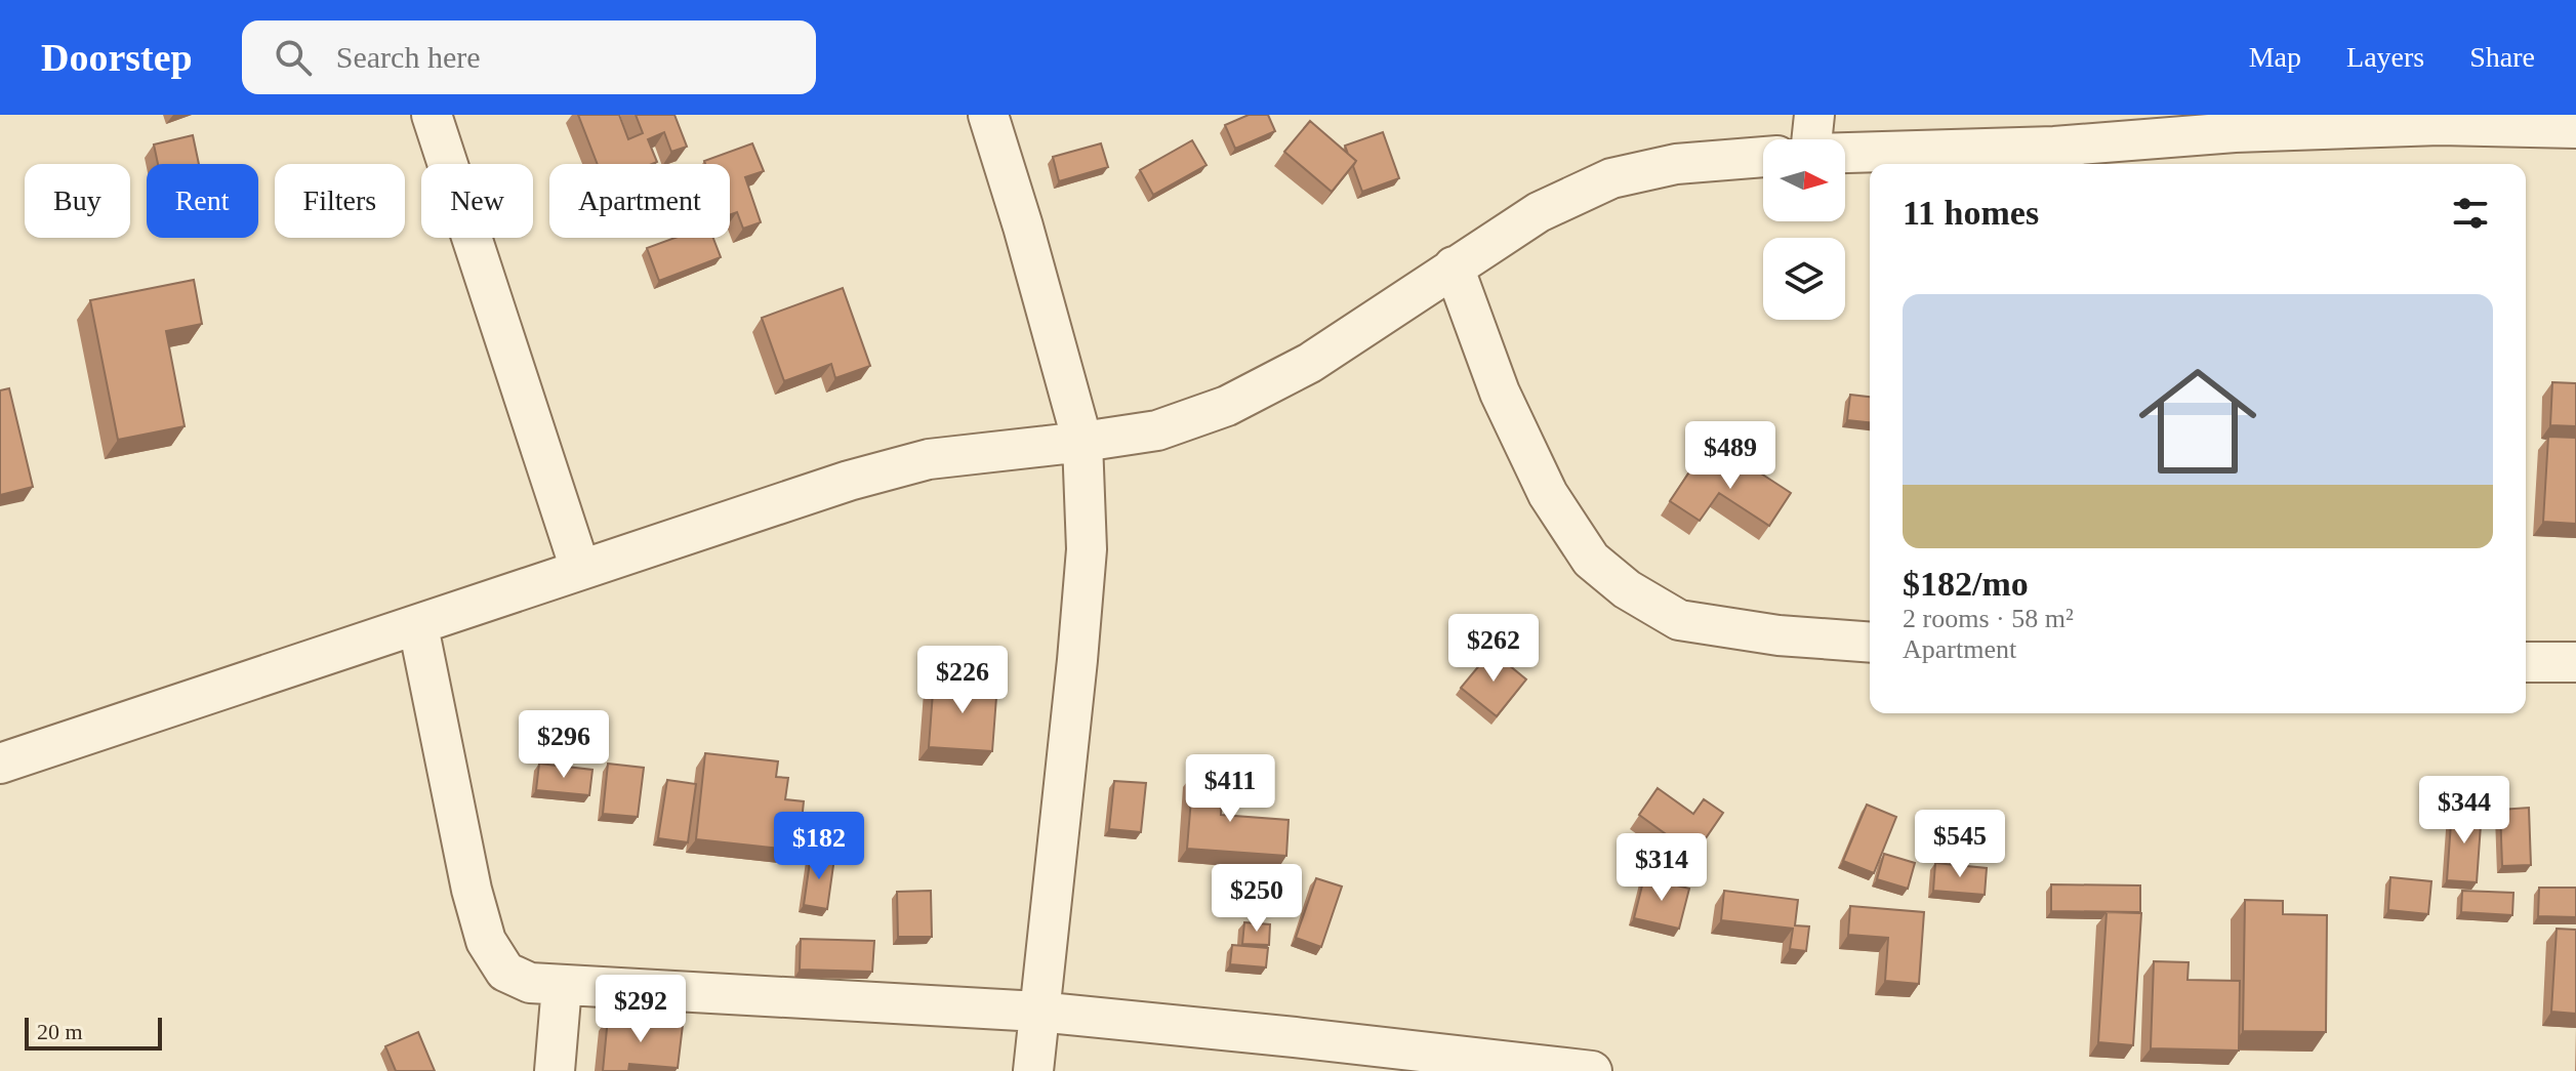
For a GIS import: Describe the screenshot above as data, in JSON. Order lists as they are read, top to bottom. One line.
{"scale_bar":"20 m","north":"right","page":{"header":"Doorstep","search":"Search here","nav":["Map","Layers","Share"],"chip":["Buy","Rent","Filters","New","Apartment"],"heading":"11 homes","list":[{"name":"$182/mo","note":"2 rooms · 58 m² · Apartment"}],"price":["$489","$262","$226","$296","$411","$344","$545","$182","$314","$250","$292"],"scale":"20 m"}}
